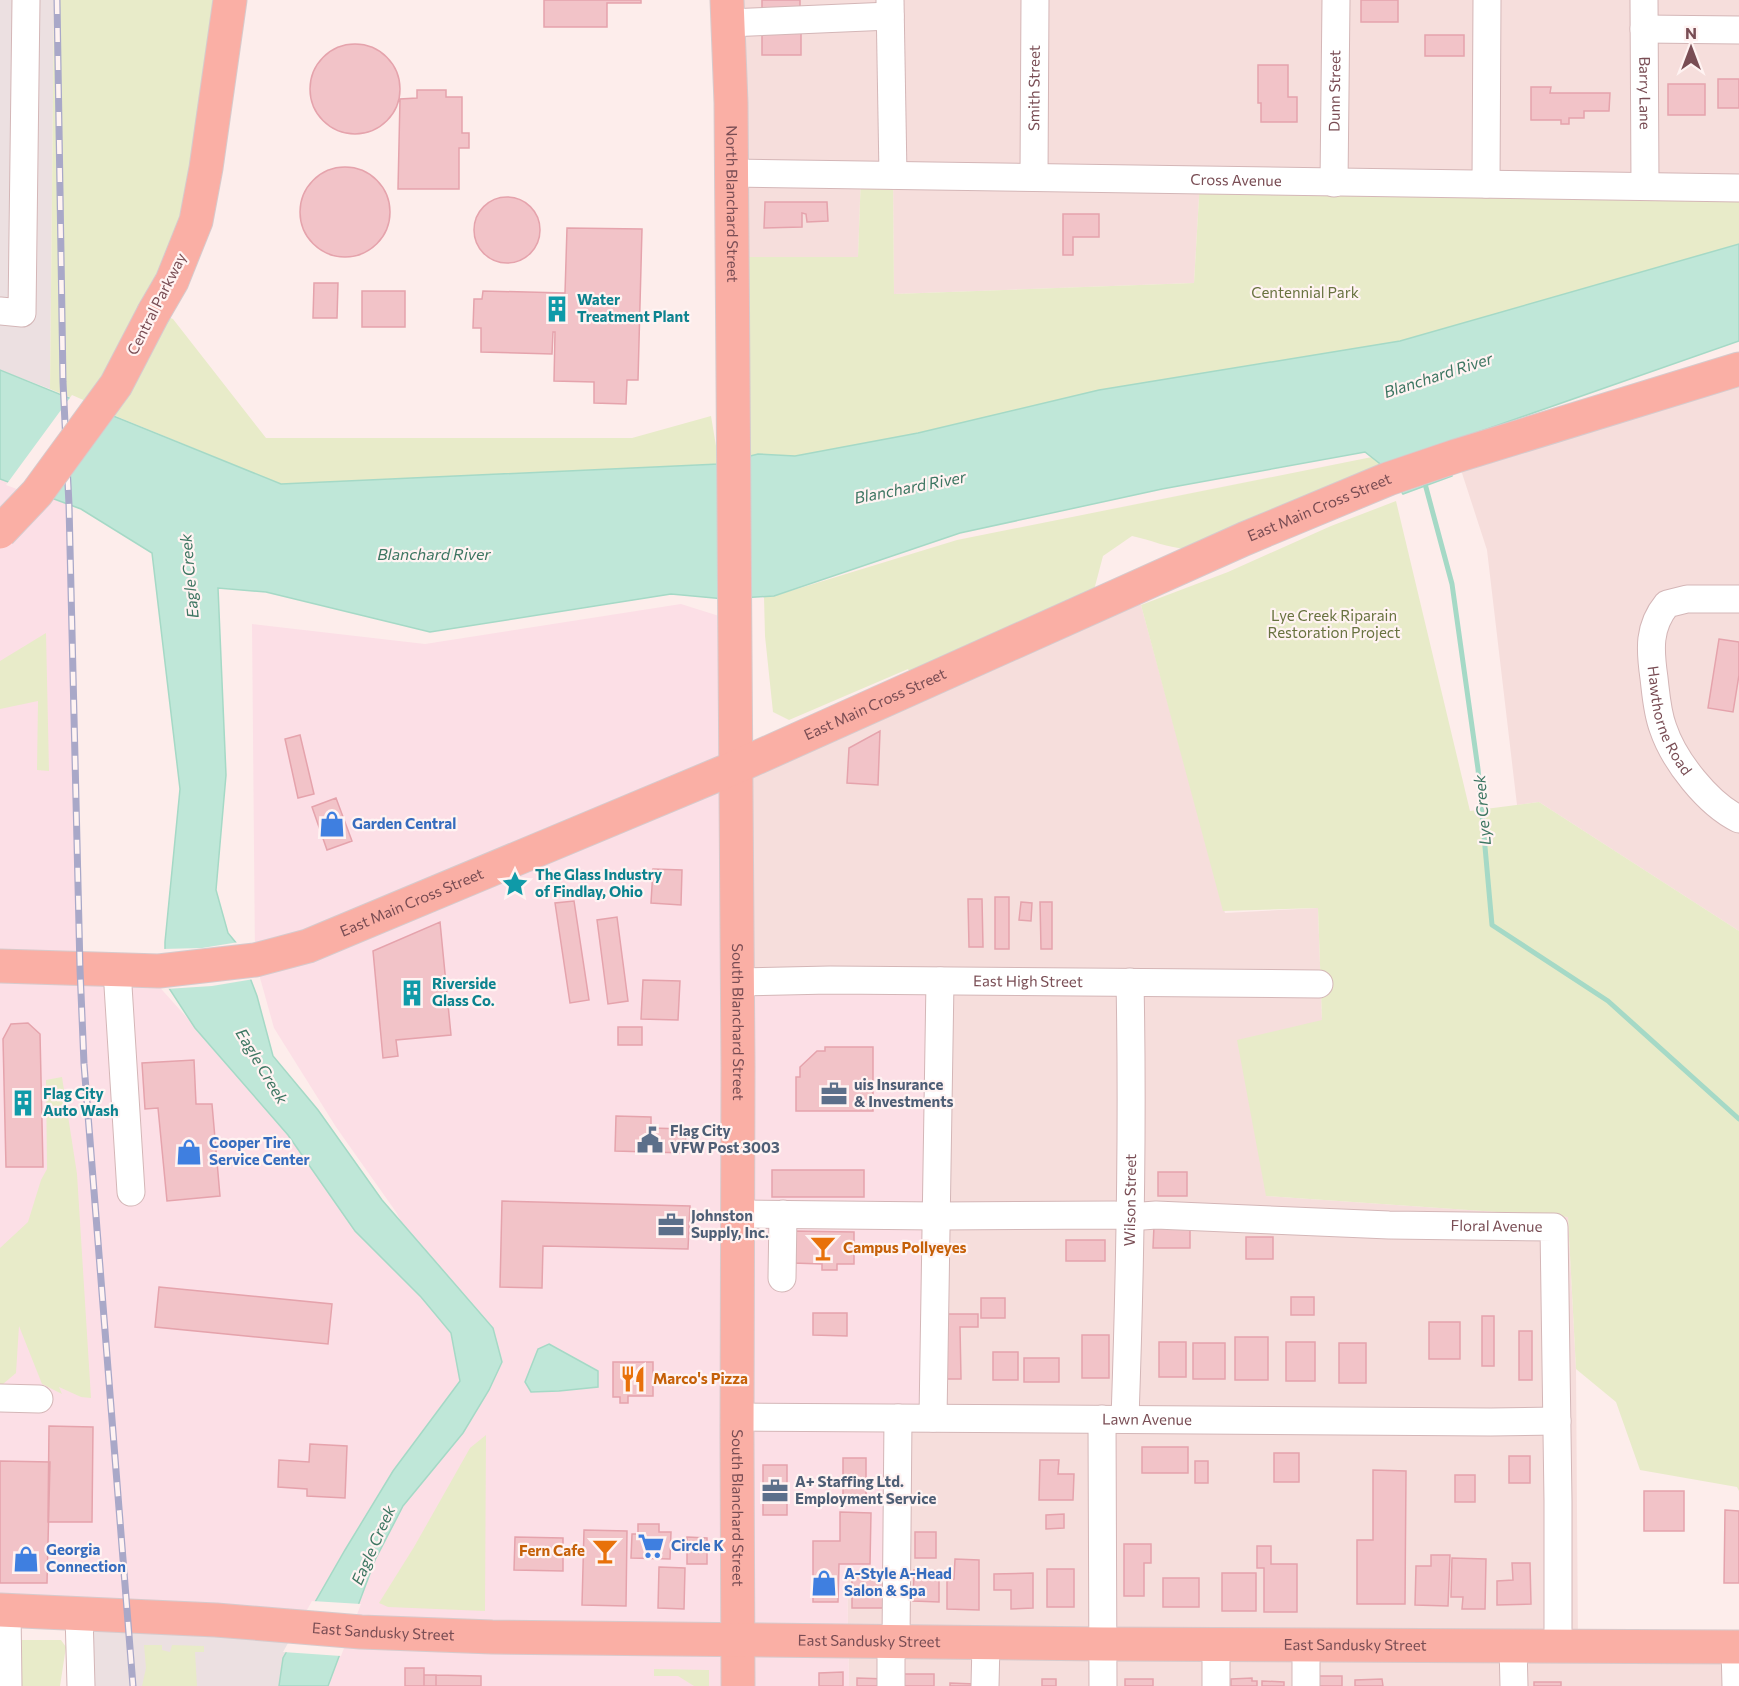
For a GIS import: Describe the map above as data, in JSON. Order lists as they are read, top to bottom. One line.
{"streets":{"main road":["North Blanchard Street","Central Parkway","East Main Cross Street","South Blanchard Street","East Sandusky Street"],"street":["Smith Street","Dunn Street","Barry Lane","Cross Avenue","Hawthorne Road","East High Street","Wilson Street","Floral Avenue","Lawn Avenue"]},"crossings":[["Smith Street","Cross Avenue"],["Dunn Street","Cross Avenue"],["Barry Lane","Cross Avenue"],["Cross Avenue","North Blanchard Street"],["North Blanchard Street","South Blanchard Street"],["East Main Cross Street","South Blanchard Street"],["East High Street","South Blanchard Street"],["East High Street","Wilson Street"],["South Blanchard Street","Lawn Avenue"],["South Blanchard Street","East Sandusky Street"],["Wilson Street","Floral Avenue"],["Wilson Street","Lawn Avenue"],["Wilson Street","East Sandusky Street"],["Floral Avenue","Lawn Avenue"],["Floral Avenue","East Sandusky Street"]],"water":["Blanchard River","Eagle Creek","Lye Creek"],"parks":["Centennial Park","Lye Creek Riparain Restoration Project"],"places":{"building":["Water Treatment Plant","Riverside Glass Co.","Flag City Auto Wash"],"shop":["Garden Central","Cooper Tire Service Center","Georgia Connection","A-Style A-Head Salon & Spa"],"place":["The Glass Industry of Findlay, Ohio"],"office":["uis Insurance & Investments","Johnston Supply, Inc.","A+ Staffing Ltd. Employment Service"],"public building":["Flag City VFW Post 3003"],"bar":["Campus Pollyeyes","Fern Cafe"],"restaurant":["Marco's Pizza"],"supermarket":["Circle K"]},"north":"top"}
